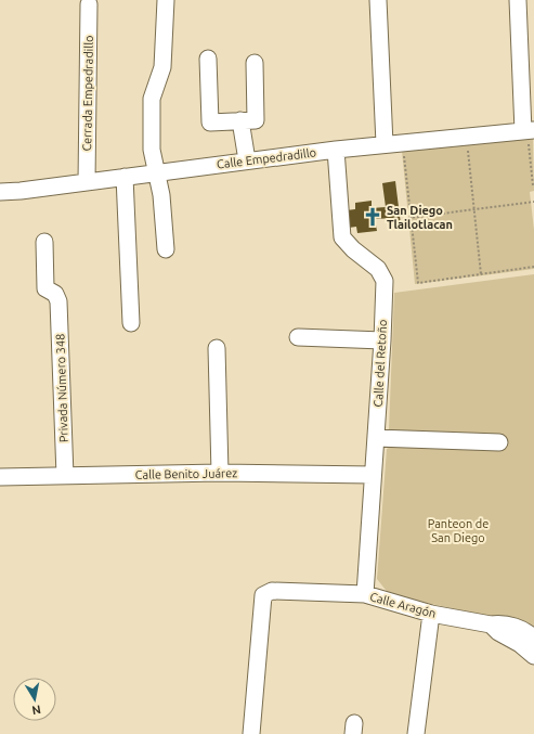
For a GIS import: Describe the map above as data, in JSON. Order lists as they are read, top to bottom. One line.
{"streets":{"street":["Cerrada Empedradillo","Calle Empedradillo","Calle del Retoño","Privada Número 348","Calle Benito Juárez","Calle Aragón"]},"crossings":[["Cerrada Empedradillo","Calle Empedradillo"],["Calle Empedradillo","Calle del Retoño"],["Calle del Retoño","Calle Benito Juárez"],["Calle del Retoño","Calle Aragón"],["Privada Número 348","Calle Benito Juárez"]],"parks":["Panteon de San Diego"],"places":{"church":["San Diego Tlailotlacan"]},"north":"bottom"}
